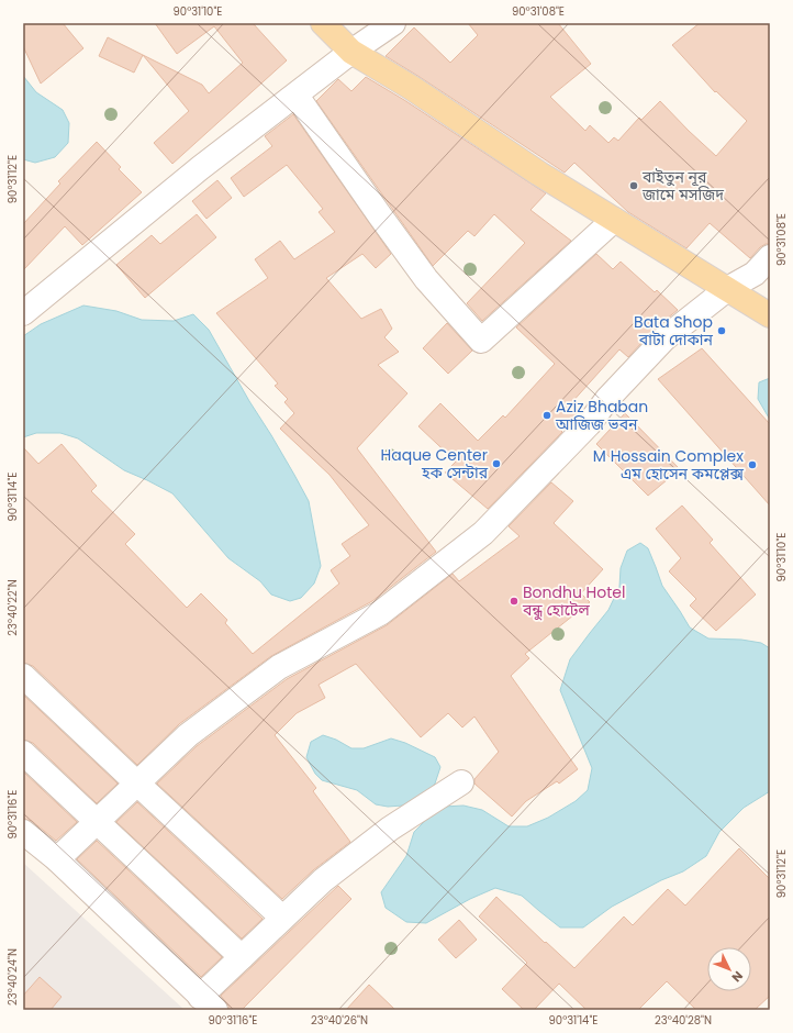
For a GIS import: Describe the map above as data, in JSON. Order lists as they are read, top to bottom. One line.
{"places":["বাইতুন নূর জামে মসজিদ","Bata Shop বাটা দোকান","Aziz Bhaban আজিজ ভবন","Haque Center হক সেন্টার","M Hossain Complex এম হোসেন কমপ্লেক্স","Bondhu Hotel বন্ধু হোটেল"],"north":"bottom right","coordinates":["90°31'10\"E","90°31'08\"E","90°31'12\"E","90°31'14\"E","23°40'22\"N","90°31'16\"E","23°40'24\"N","23°40'26\"N","23°40'28\"N"]}
